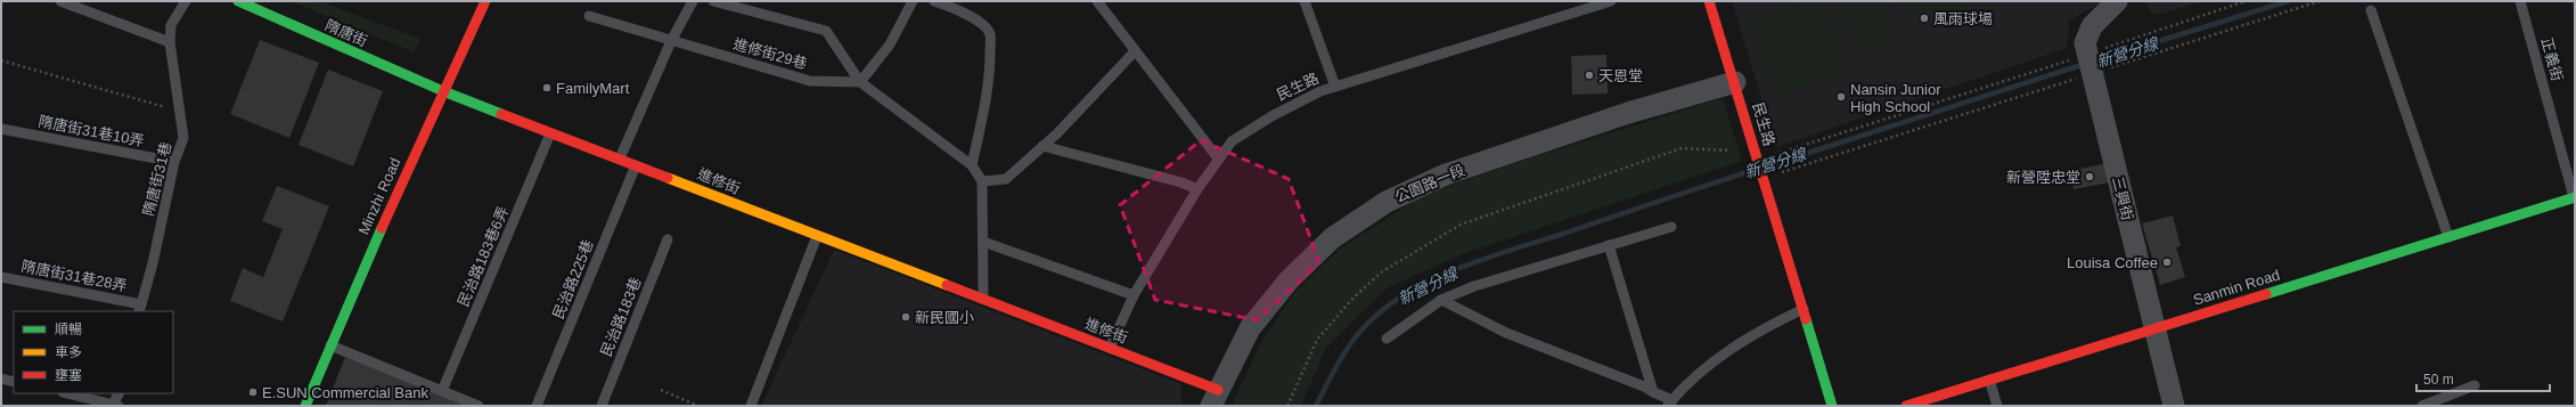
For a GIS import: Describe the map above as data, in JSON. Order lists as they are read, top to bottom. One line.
{"streets":{"street":["隋唐街","民生路","進修街","公園路一段","Minzhi Road","三興街","Sanmin Road"],"lane":["進修街29巷","正義街","隋唐街31巷10弄","隋唐街31巷","民治路183巷6弄","隋唐街31巷28弄","民治路225巷","民治路183巷"]},"crossings":[["隋唐街","進修街"],["隋唐街","Minzhi Road"],["正義街","Sanmin Road"],["民生路","進修街"],["民生路","公園路一段"],["隋唐街31巷10弄","隋唐街31巷"],["隋唐街31巷","隋唐街31巷28弄"],["進修街","公園路一段"],["進修街","Minzhi Road"],["進修街","民治路183巷6弄"],["進修街","民治路225巷"],["三興街","Sanmin Road"]],"water":["新營分線"],"places":["風雨球場","天恩堂","FamilyMart","Nansin Junior High School","新營陞忠堂","Louisa Coffee","新民國小","E.SUN Commercial Bank"],"legend":["順暢","車多","壅塞"],"scale_bar":"50 m"}
